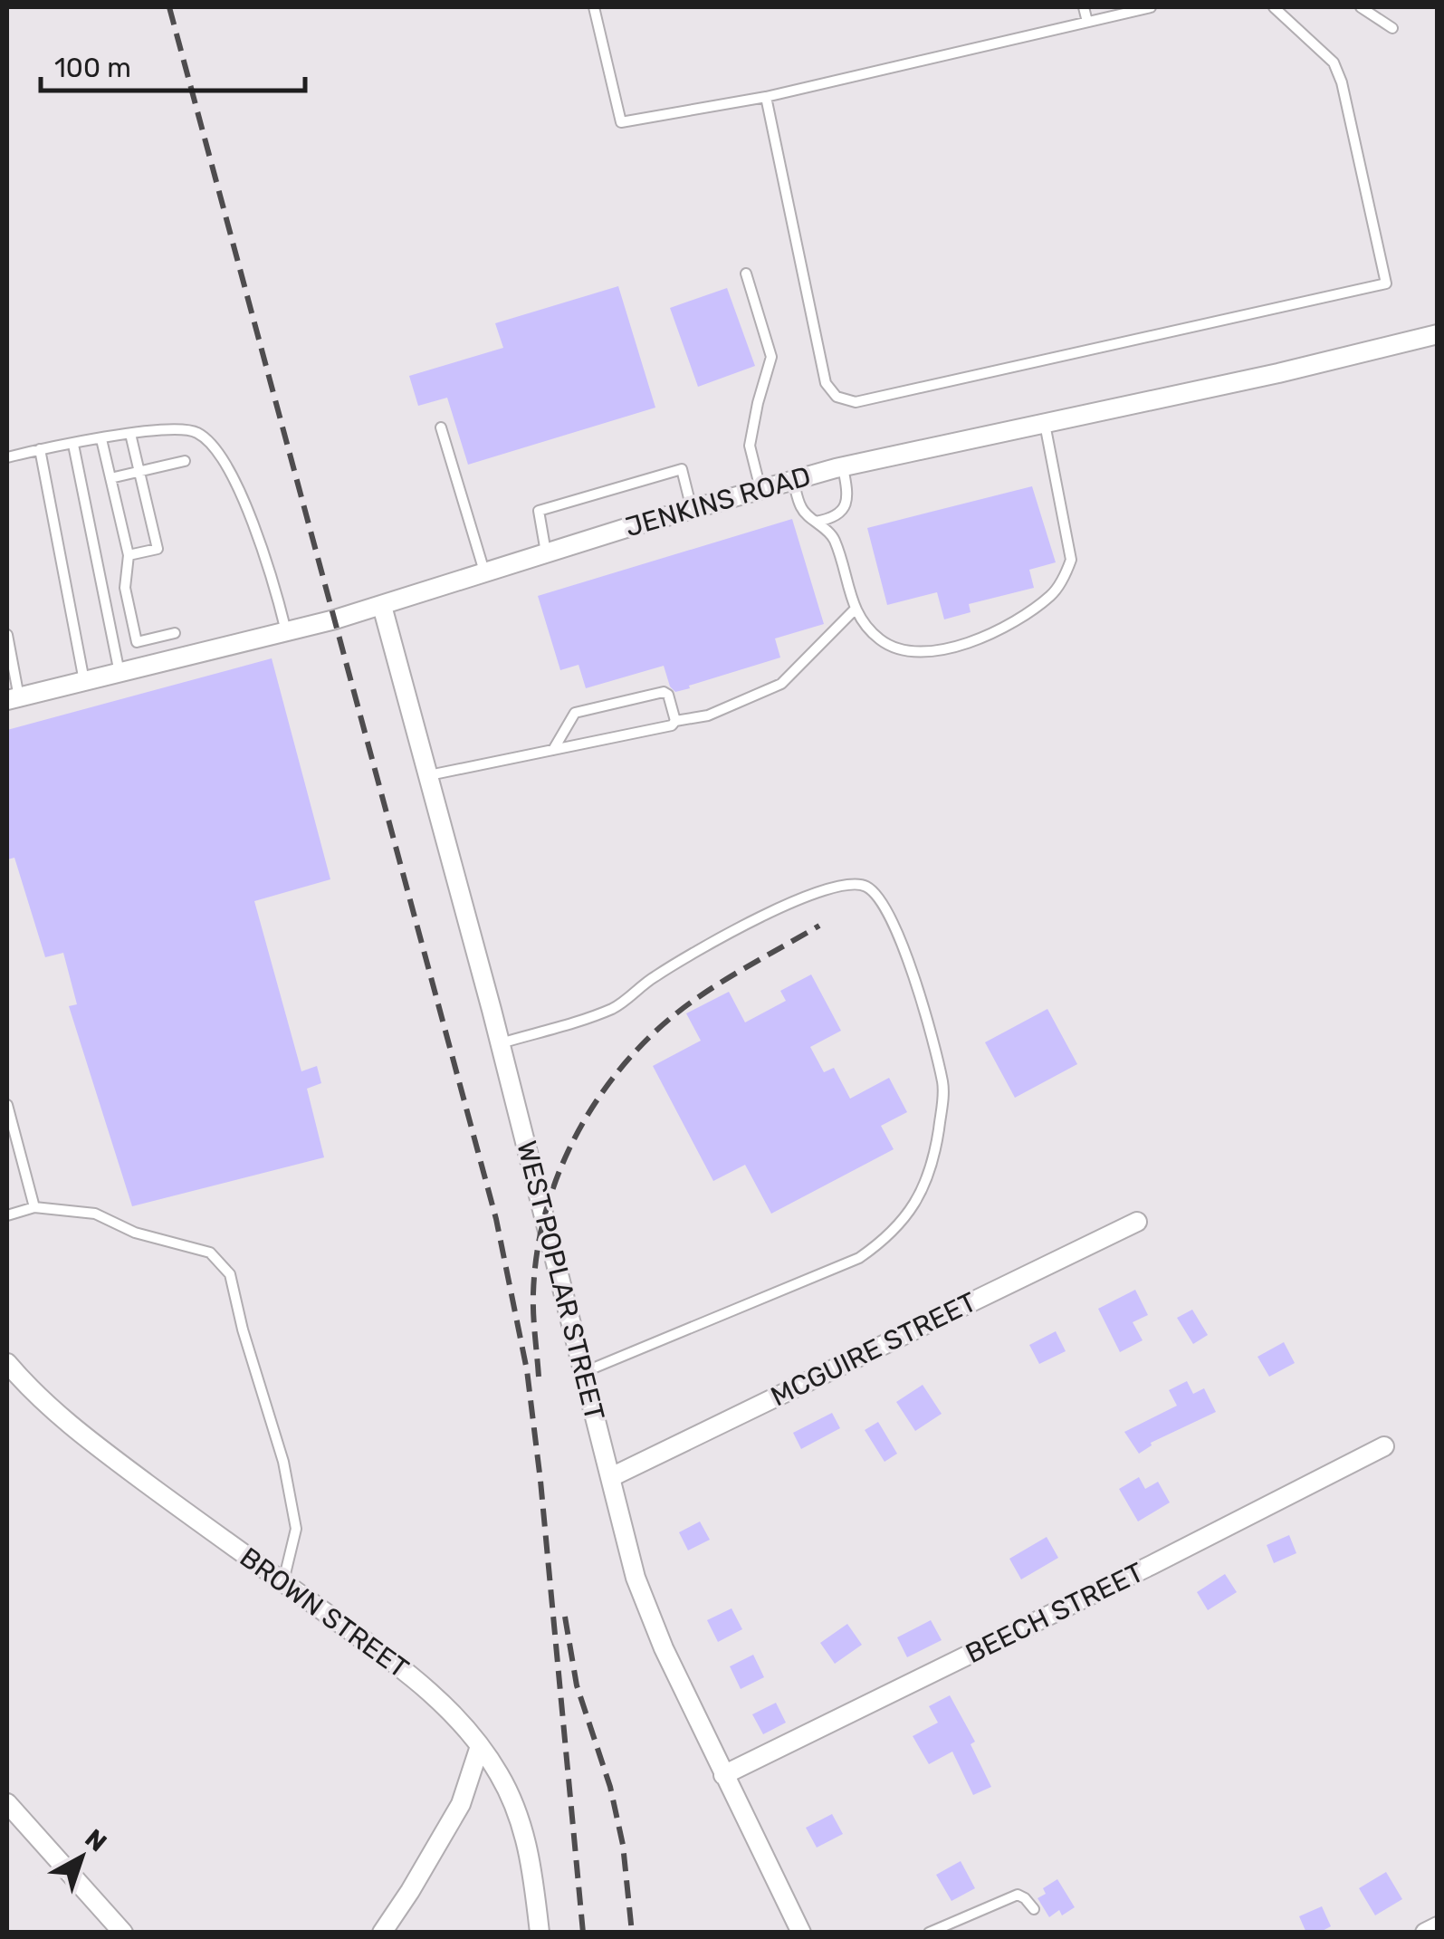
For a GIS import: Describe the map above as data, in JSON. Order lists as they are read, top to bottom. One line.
{"streets":{"street":["JENKINS ROAD","WEST POPLAR STREET","MCGUIRE STREET","BROWN STREET","BEECH STREET"]},"crossings":[["JENKINS ROAD","WEST POPLAR STREET"],["WEST POPLAR STREET","MCGUIRE STREET"],["WEST POPLAR STREET","BEECH STREET"]],"scale_bar":"100 m","north":"top right"}
